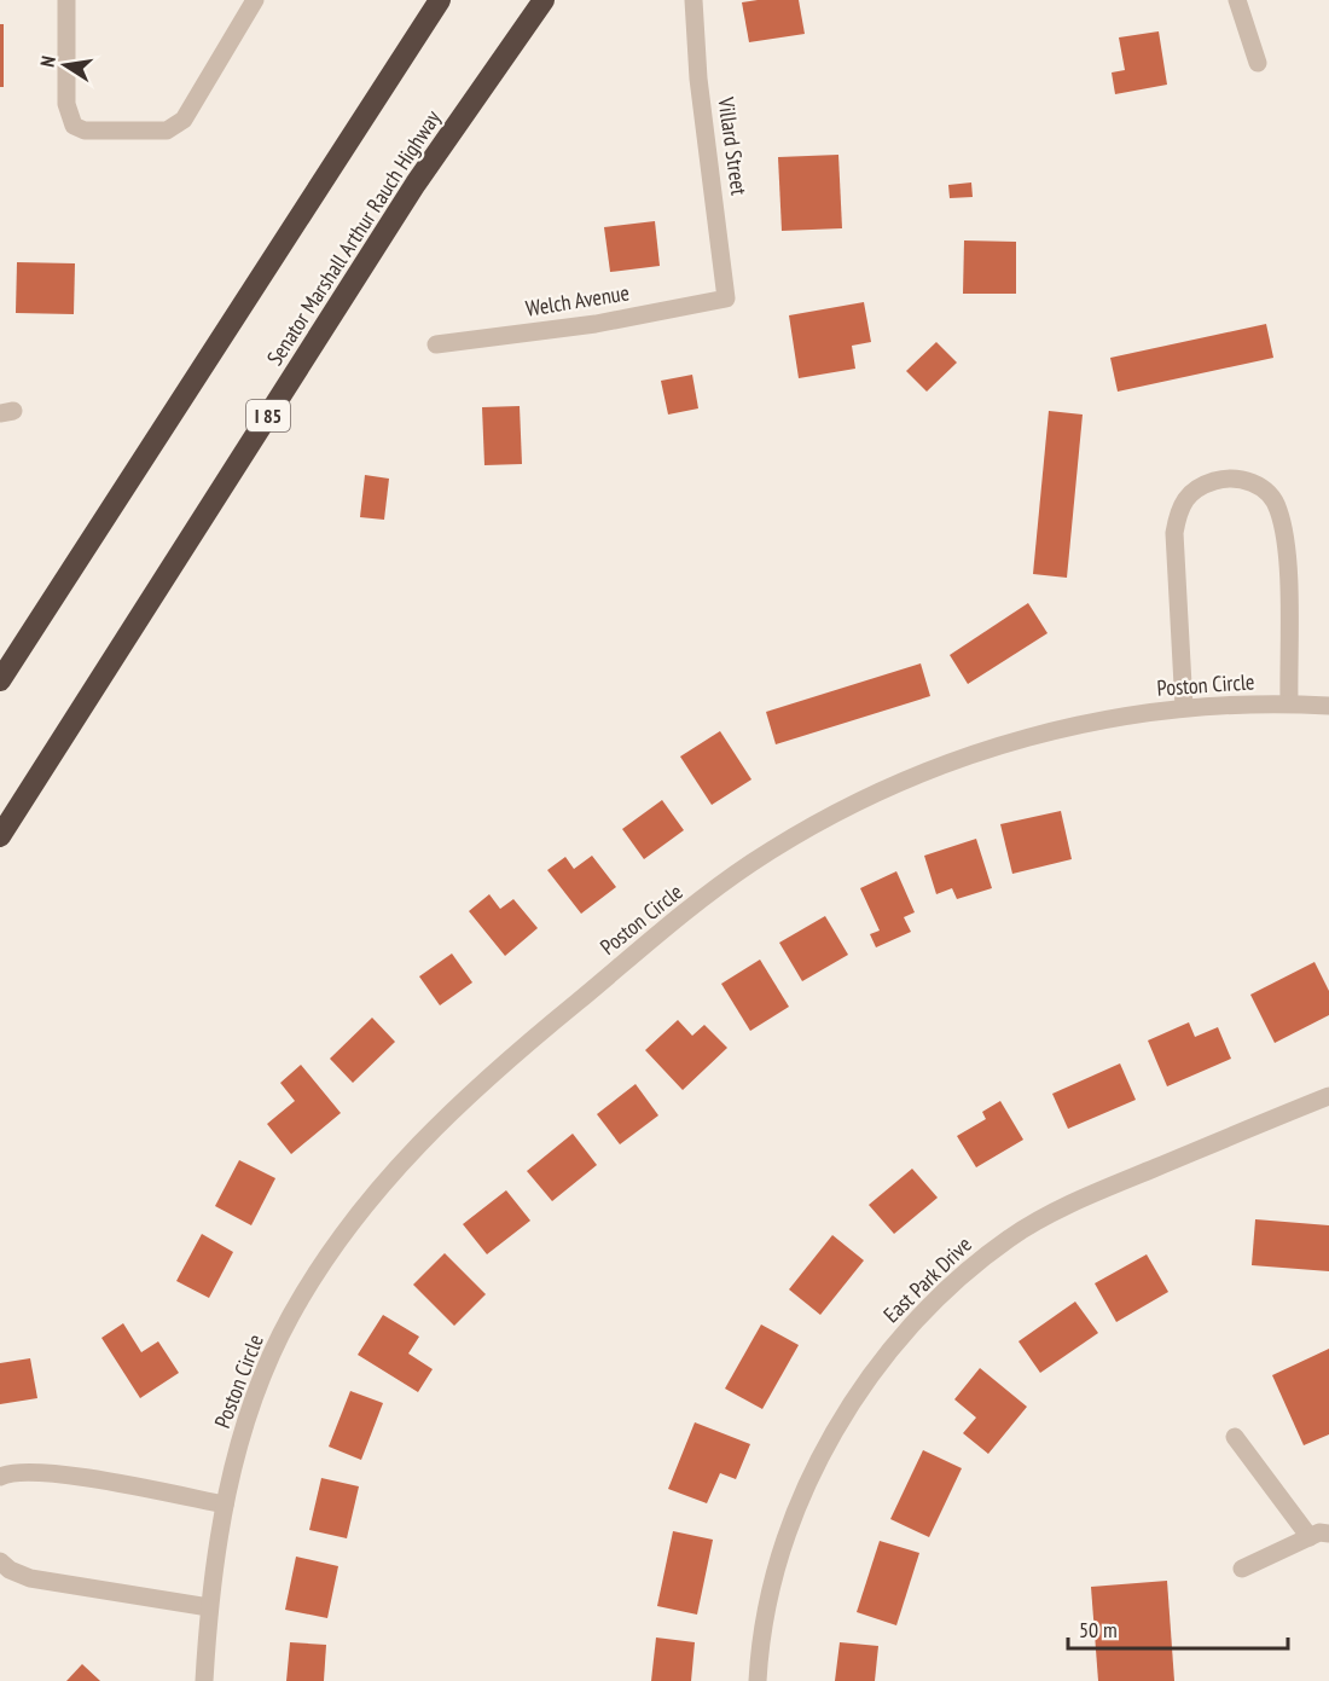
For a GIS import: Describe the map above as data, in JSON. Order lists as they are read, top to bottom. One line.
{"streets":{"highway":["Senator Marshall Arthur Rauch Highway","I 85"],"street":["Villard Street","Welch Avenue","Poston Circle","East Park Drive"]},"crossings":[["Villard Street","Welch Avenue"]],"scale_bar":"50 m","north":"left"}
